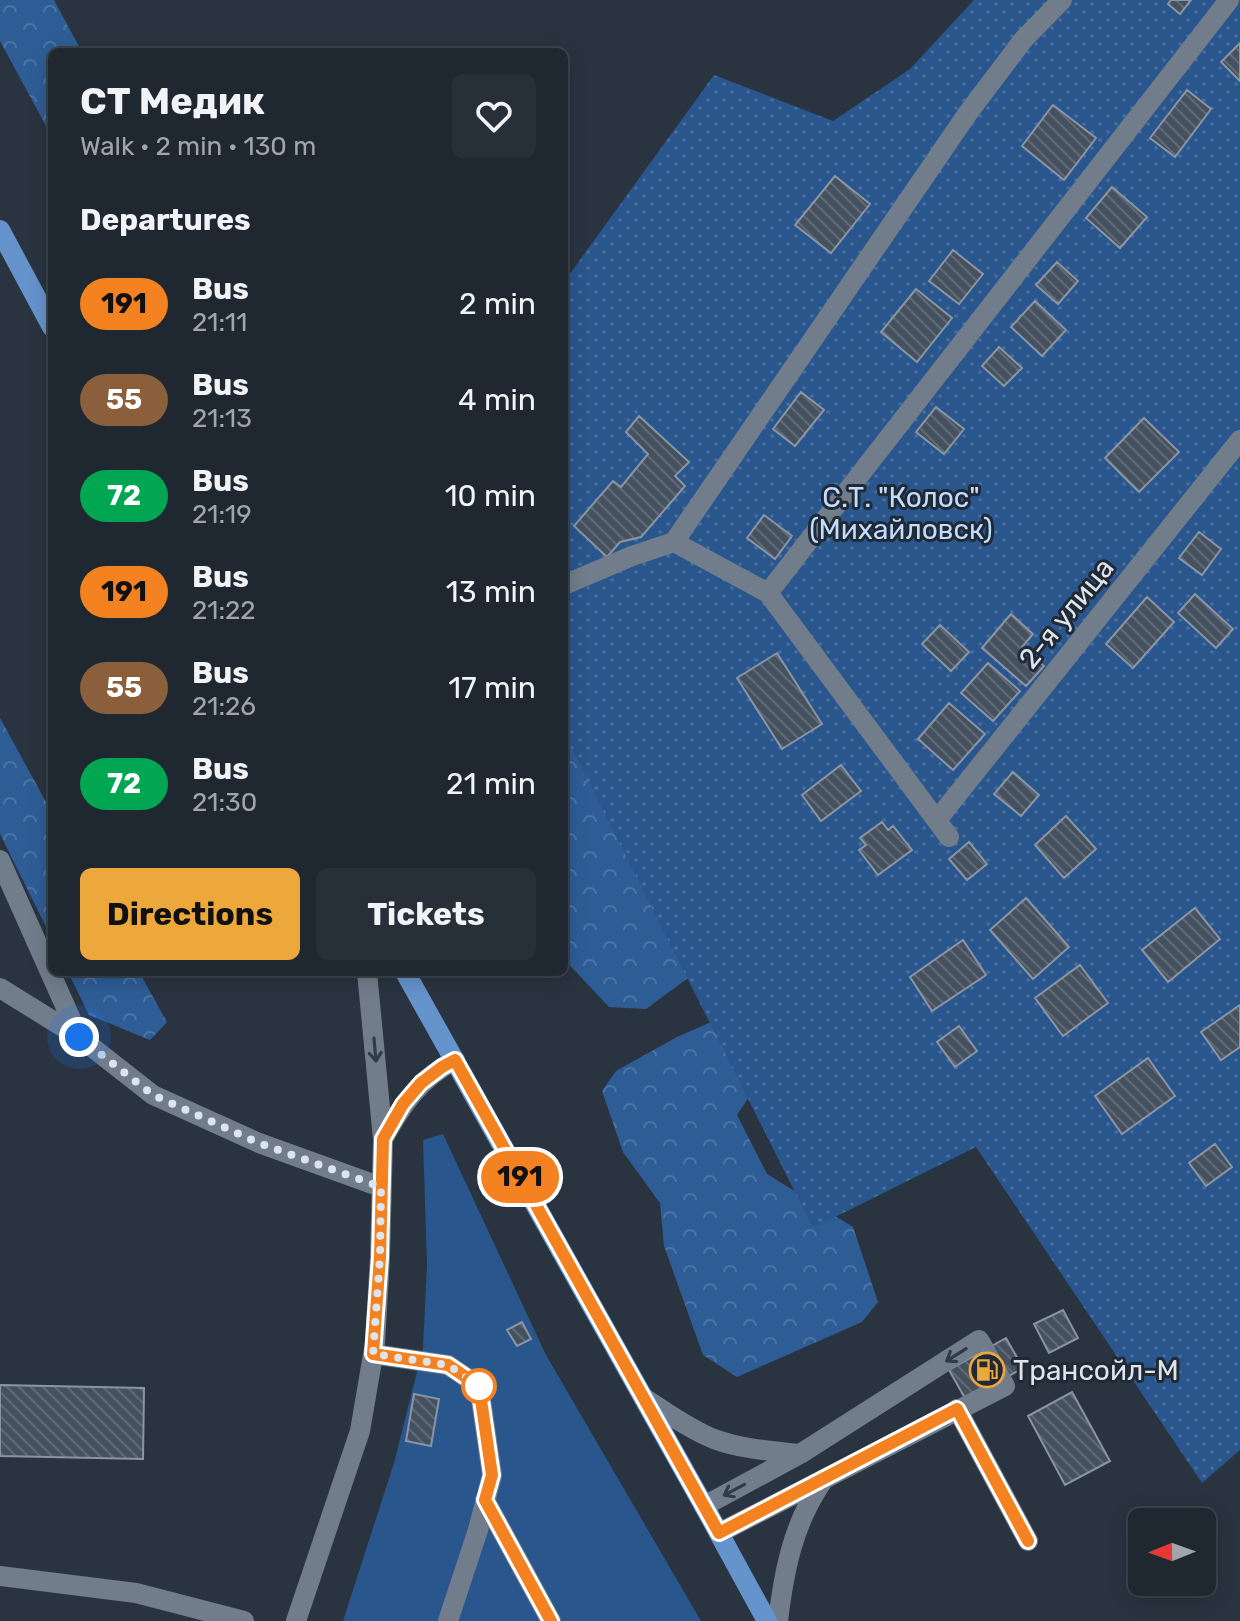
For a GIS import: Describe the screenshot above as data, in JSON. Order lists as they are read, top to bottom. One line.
{"streets":{"street":["2-я улица"]},"parks":["С.Т. \"Колос\" (Михайловск)"],"places":{"fuel station":["Трансойл-М"]},"lines":["bus line 191"],"north":"left","page":{"on_map":"191","heading":[["СТ Медик","Walk · 2 min · 130 m"],"Departures"],"list":[{"mark":"191","name":"Bus","note":"21:11","value":"2 min"},{"mark":"55","name":"Bus","note":"21:13","value":"4 min"},{"mark":"72","name":"Bus","note":"21:19","value":"10 min"},{"mark":"191","name":"Bus","note":"21:22","value":"13 min"},{"mark":"55","name":"Bus","note":"21:26","value":"17 min"},{"mark":"72","name":"Bus","note":"21:30","value":"21 min"}],"buttons":["Directions","Tickets"]}}
